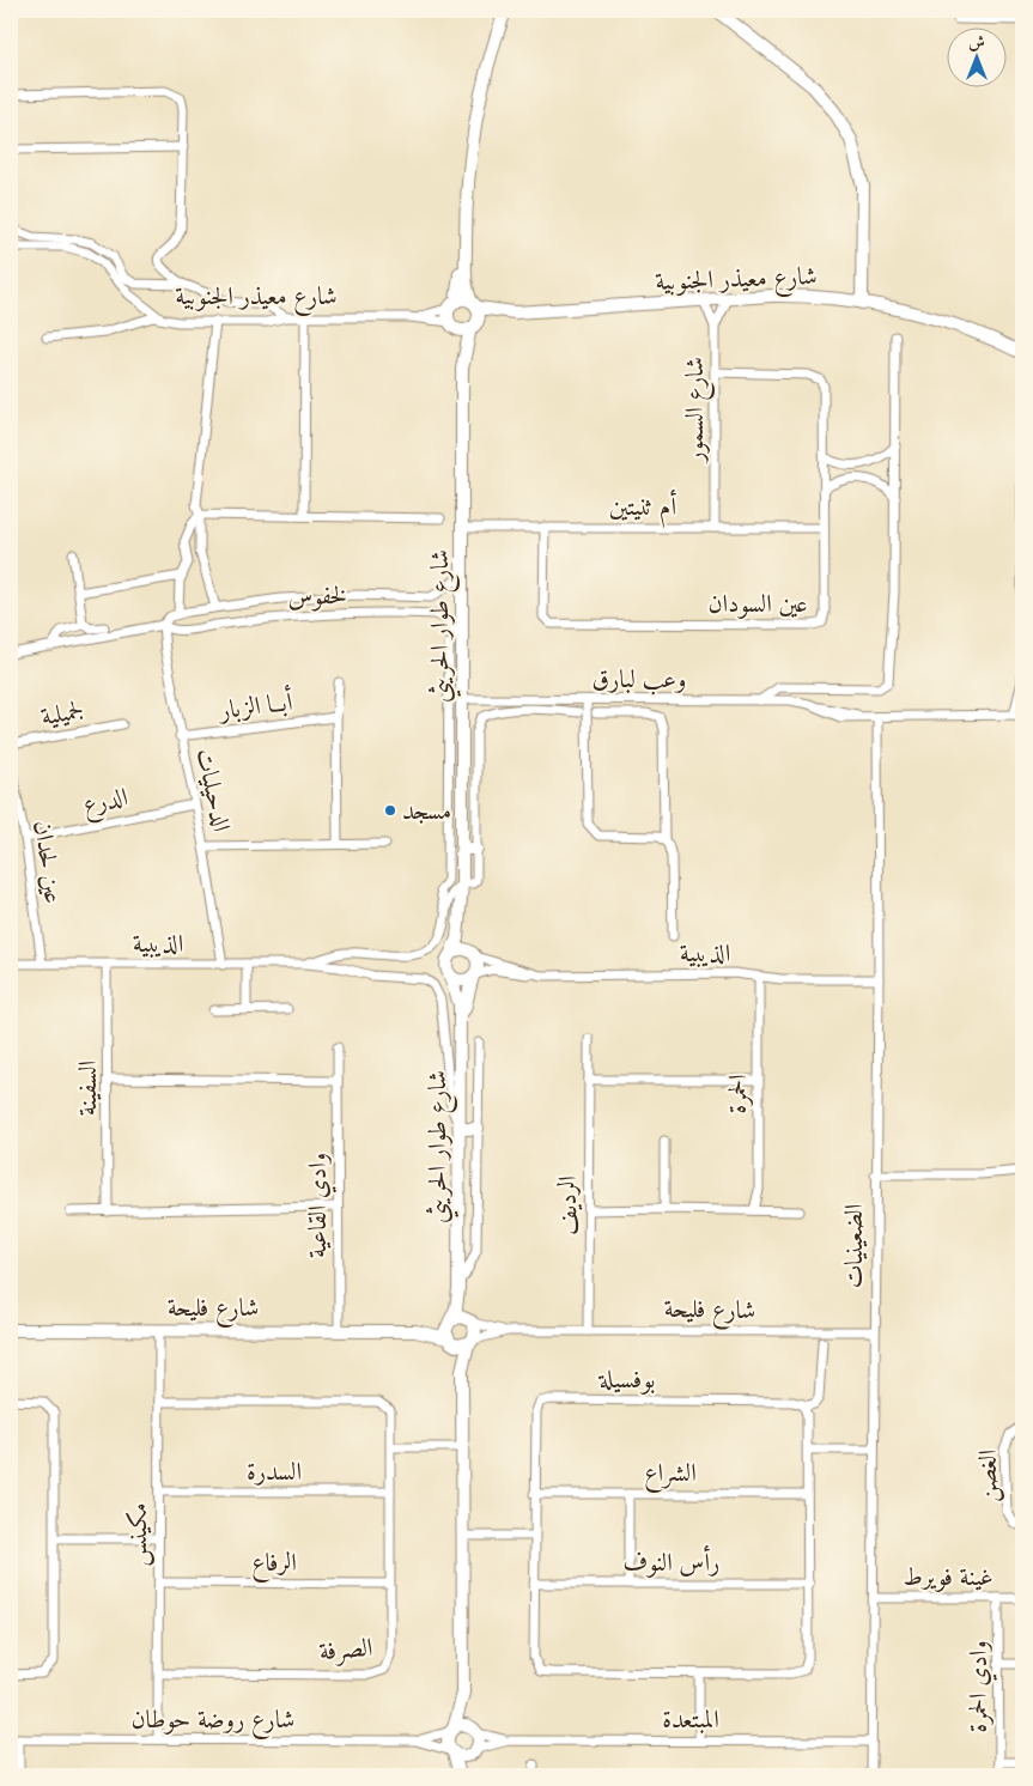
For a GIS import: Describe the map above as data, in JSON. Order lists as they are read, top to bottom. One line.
{"streets":{"street":["شارع معيذر الجنوبية","شارع السمور","أم ثنيتين","لخفوس","عين السودان","شارع طوار الحريثي","وعب لبارق","أبــا الزبار","لجميلية","الدحيليات","الدرع","عين لحدان","الذيبية","السفينة","الحمرة","وادي القاعية","الرديف","الضعينيات","شارع فليحة","بوفسيلة","السدرة","الشراع","الغصن","مكينس","الرفاع","رأس النوف","غينة فويرط","الصرفة","وادي الحمرة","شارع روضة حوطان","المبتعدة"]},"crossings":[["شارع معيذر الجنوبية","شارع السمور"],["شارع معيذر الجنوبية","شارع طوار الحريثي"],["شارع السمور","أم ثنيتين"],["شارع السمور","عين السودان"],["أم ثنيتين","عين السودان"],["أم ثنيتين","شارع طوار الحريثي"],["لخفوس","شارع طوار الحريثي"],["لخفوس","الدحيليات"],["شارع طوار الحريثي","وعب لبارق"],["شارع طوار الحريثي","الذيبية"],["شارع طوار الحريثي","شارع فليحة"],["وعب لبارق","الضعينيات"],["أبــا الزبار","الدحيليات"],["الدحيليات","الدرع"],["الدحيليات","الذيبية"],["الدرع","عين لحدان"],["عين لحدان","الذيبية"],["الذيبية","السفينة"],["الذيبية","الحمرة"],["الذيبية","الضعينيات"],["وادي القاعية","شارع فليحة"],["الرديف","شارع فليحة"],["الضعينيات","شارع فليحة"],["الضعينيات","غينة فويرط"],["الضعينيات","المبتعدة"],["شارع فليحة","مكينس"],["بوفسيلة","الشراع"],["بوفسيلة","رأس النوف"],["السدرة","مكينس"],["السدرة","الصرفة"],["مكينس","الرفاع"],["مكينس","الصرفة"],["مكينس","شارع روضة حوطان"],["الرفاع","الصرفة"],["غينة فويرط","وادي الحمرة"],["شارع روضة حوطان","المبتعدة"]],"places":["مسجد"],"north":"top"}
